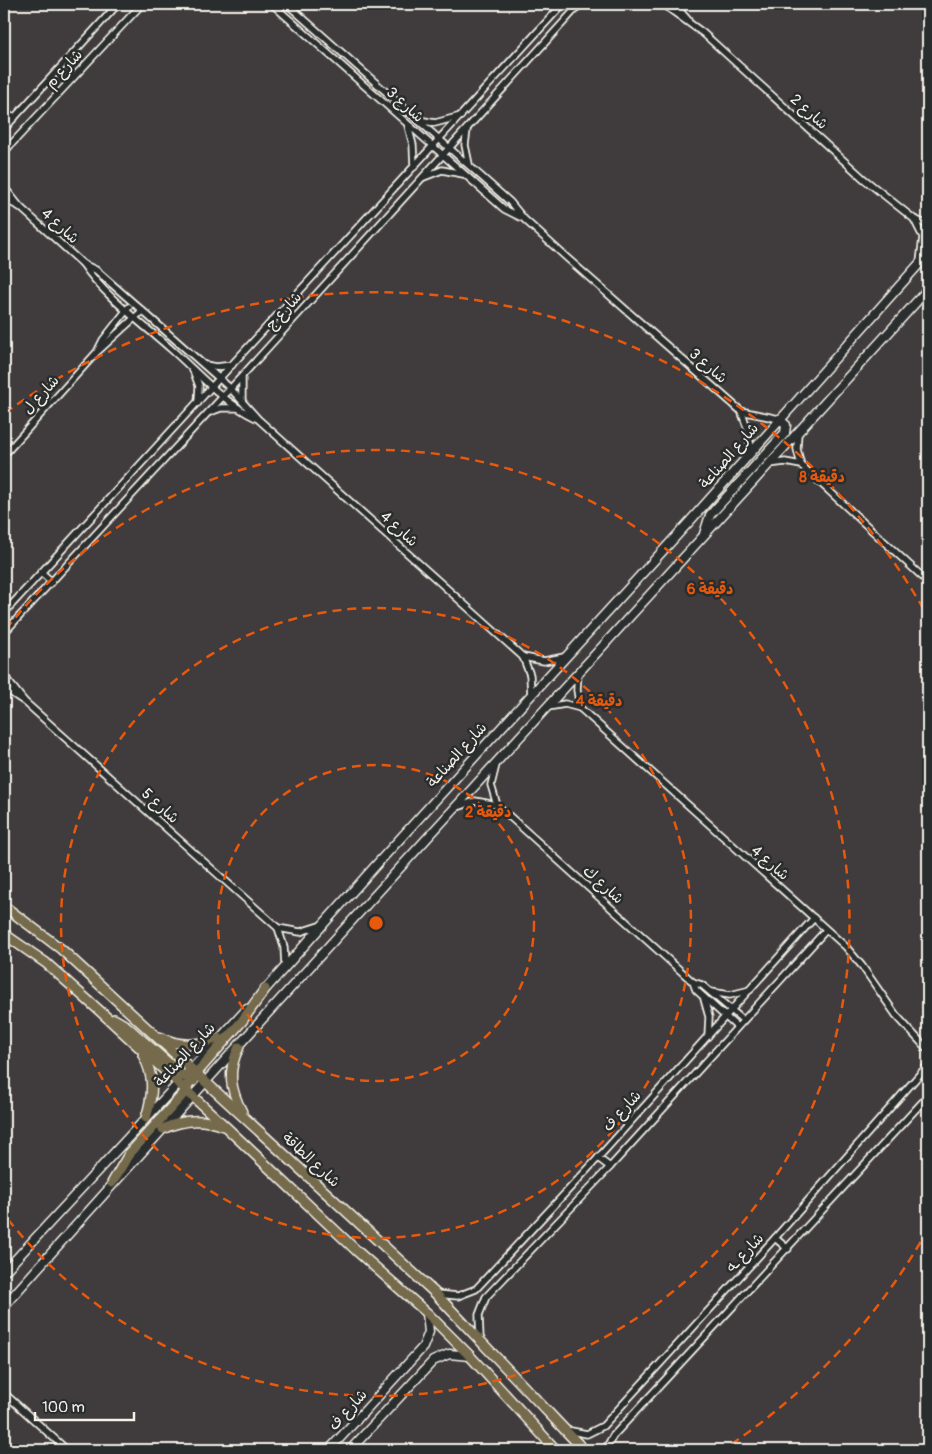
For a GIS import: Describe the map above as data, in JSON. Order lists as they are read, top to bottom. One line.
{"streets":{"main road":["شارع الطاقة"],"street":["شارع م","شارع 3","شارع 2","شارع 4","شارع ج","شارع ل","شارع الصناعة","شارع 5","شارع ك","شارع ف","شارع ـه"]},"crossings":[["شارع 3","شارع ج"],["شارع 3","شارع الصناعة"],["شارع 4","شارع ج"],["شارع 4","شارع ل"],["شارع 4","شارع ف"],["شارع الصناعة","شارع الطاقة"],["شارع ك","شارع ف"],["شارع ف","شارع الطاقة"],["شارع الطاقة","شارع ـه"]],"scale_bar":"100 m","rings":["8 دقيقة","6 دقيقة","4 دقيقة","2 دقيقة"]}
